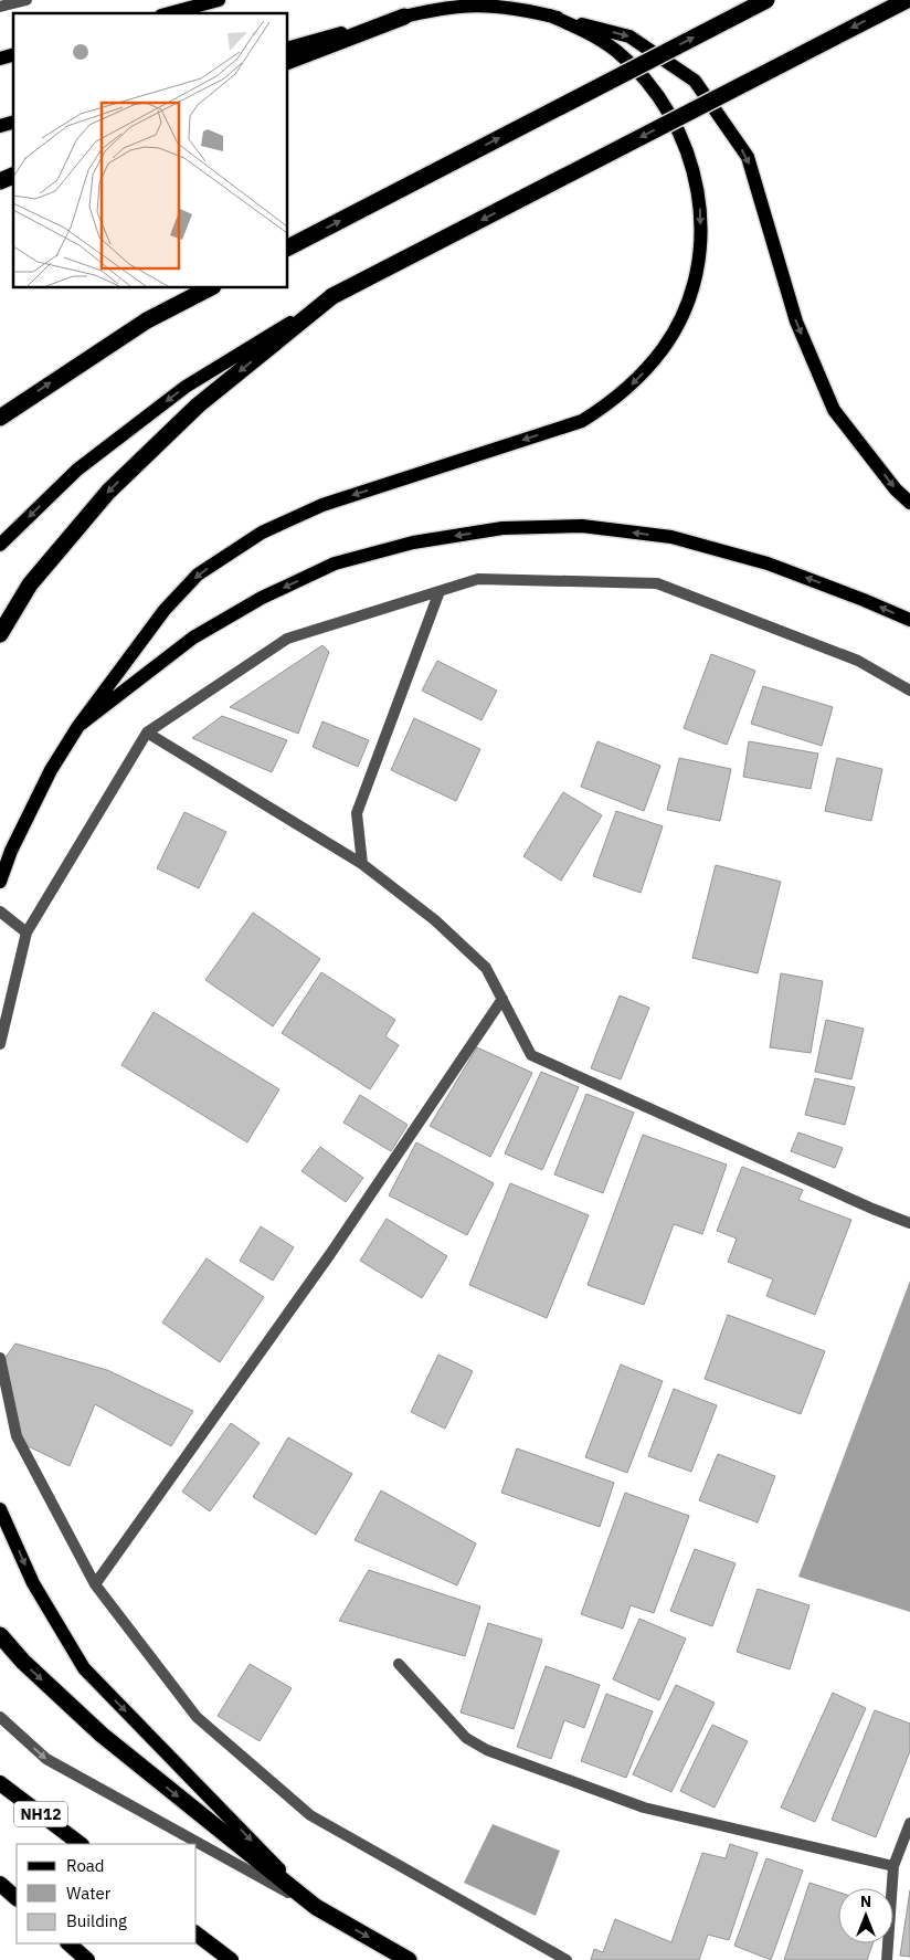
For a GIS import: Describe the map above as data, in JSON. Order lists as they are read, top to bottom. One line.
{"streets":{"highway":["NH12"]},"legend":["Road","Water","Building"],"north":"top"}
